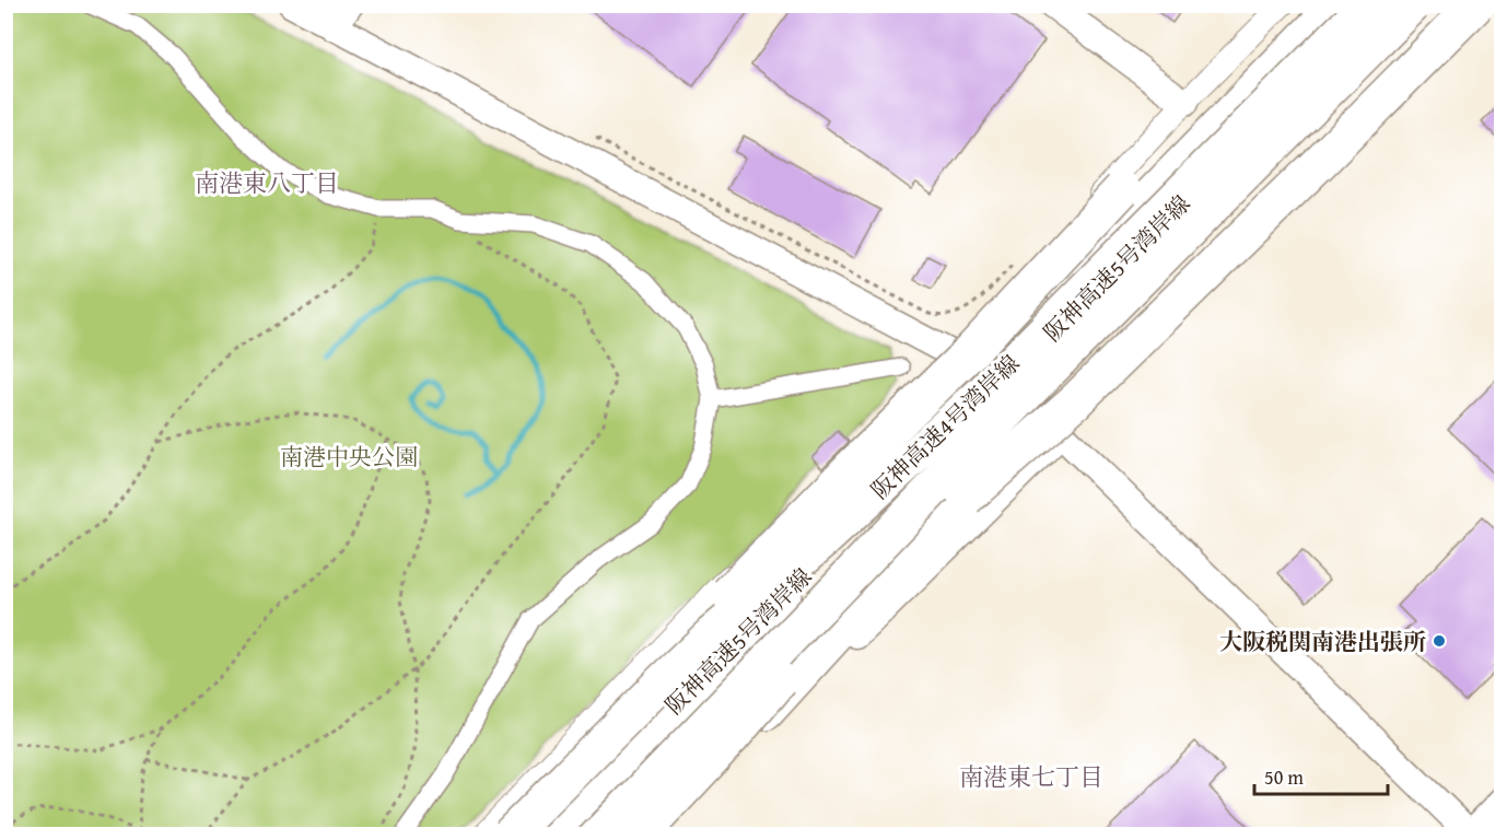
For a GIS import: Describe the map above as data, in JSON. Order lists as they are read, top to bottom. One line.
{"streets":{"highway":["阪神高速5号湾岸線","阪神高速4号湾岸線"]},"districts":["南港東八丁目","南港東七丁目"],"parks":["南港中央公園"],"places":["大阪税関南港出張所"],"scale_bar":"50 m"}
